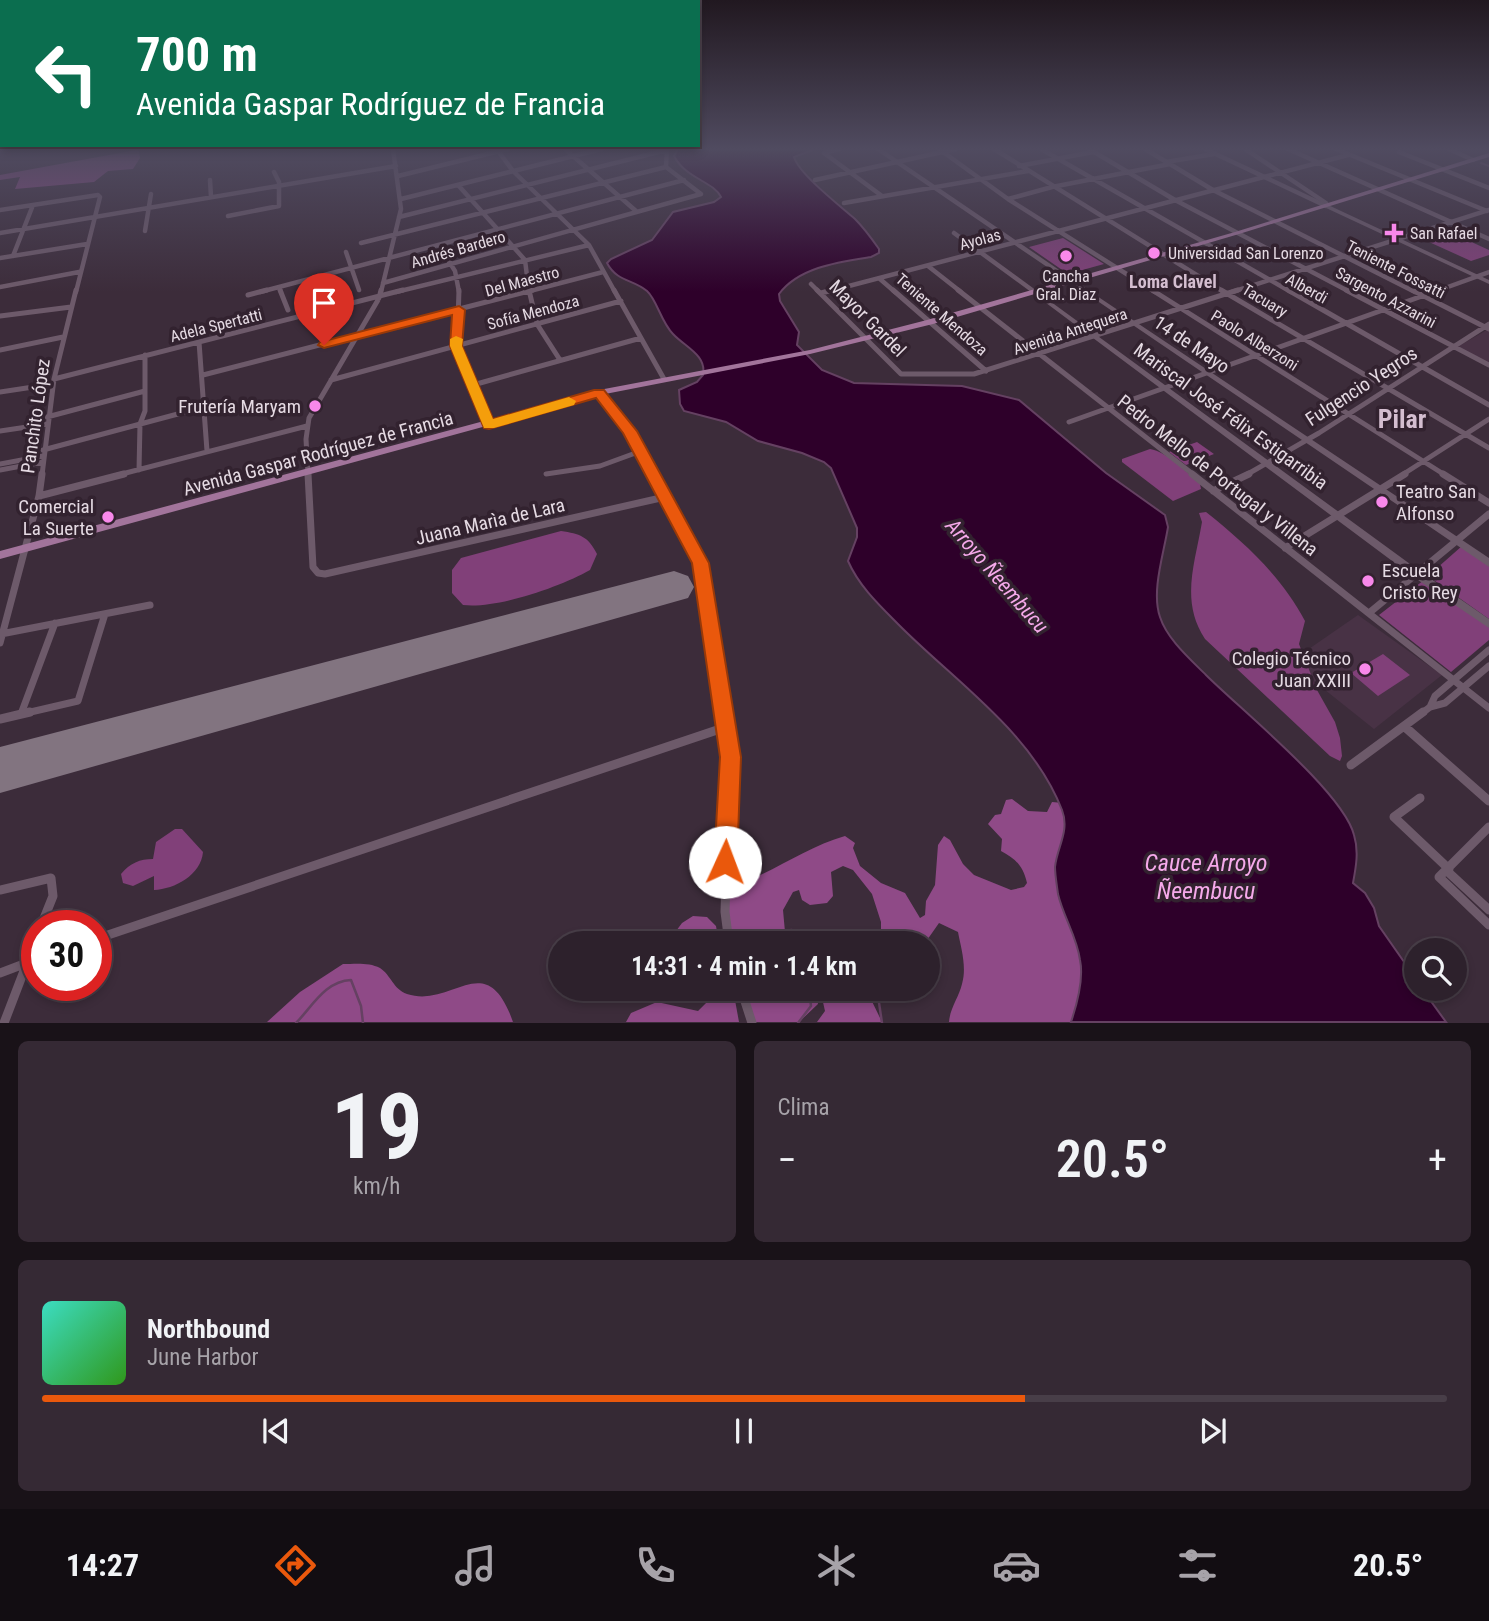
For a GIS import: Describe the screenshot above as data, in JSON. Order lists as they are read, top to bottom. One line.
{"streets":{"main road":["14 de Mayo","Mariscal José Félix Estigarribia","Avenida Gaspar Rodríguez de Francia"],"street":["Ayolas","Andrés Bardero","Teniente Fossatti","Del Maestro","Alberdi","Sargento Azzarini","Tacuary","Sofía Mendoza","Teniente Mendoza","Mayor Gardel","Adela Spertatti","Avenida Antequera","Paolo Alberzoni","Fulgencio Yegros","Panchito López","Pedro Mello de Portugal y Villena","Juana Marìa de Lara"]},"crossings":[["Ayolas","Alberdi"],["Ayolas","Sargento Azzarini"],["Ayolas","Tacuary"],["Ayolas","Teniente Mendoza"],["Ayolas","Mayor Gardel"],["Ayolas","Paolo Alberzoni"],["Ayolas","14 de Mayo"],["Ayolas","Mariscal José Félix Estigarribia"],["Ayolas","Pedro Mello de Portugal y Villena"],["Teniente Fossatti","Avenida Antequera"],["Teniente Fossatti","Fulgencio Yegros"],["Teniente Fossatti","Avenida Gaspar Rodríguez de Francia"],["Alberdi","Avenida Antequera"],["Alberdi","Fulgencio Yegros"],["Alberdi","Avenida Gaspar Rodríguez de Francia"],["Sargento Azzarini","Avenida Antequera"],["Sargento Azzarini","Fulgencio Yegros"],["Sargento Azzarini","Avenida Gaspar Rodríguez de Francia"],["Tacuary","Avenida Antequera"],["Tacuary","Fulgencio Yegros"],["Tacuary","Avenida Gaspar Rodríguez de Francia"],["Teniente Mendoza","Mayor Gardel"],["Teniente Mendoza","Avenida Antequera"],["Teniente Mendoza","Avenida Gaspar Rodríguez de Francia"],["Mayor Gardel","Avenida Antequera"],["Mayor Gardel","Avenida Gaspar Rodríguez de Francia"],["Adela Spertatti","Panchito López"],["Avenida Antequera","Paolo Alberzoni"],["Avenida Antequera","14 de Mayo"],["Avenida Antequera","Mariscal José Félix Estigarribia"],["Avenida Antequera","Pedro Mello de Portugal y Villena"],["Paolo Alberzoni","Fulgencio Yegros"],["Paolo Alberzoni","Avenida Gaspar Rodríguez de Francia"],["14 de Mayo","Fulgencio Yegros"],["14 de Mayo","Avenida Gaspar Rodríguez de Francia"],["Fulgencio Yegros","Mariscal José Félix Estigarribia"],["Fulgencio Yegros","Pedro Mello de Portugal y Villena"],["Panchito López","Avenida Gaspar Rodríguez de Francia"],["Mariscal José Félix Estigarribia","Avenida Gaspar Rodríguez de Francia"],["Avenida Gaspar Rodríguez de Francia","Pedro Mello de Portugal y Villena"],["Avenida Gaspar Rodríguez de Francia","Juana Marìa de Lara"]],"districts":["Loma Clavel","Pilar"],"water":["Arroyo Ñeembucu","Cauce Arroyo Ñeembucu"],"places":{"health":["San Rafael"],"other":["Universidad San Lorenzo","Cancha Gral. Diaz","Frutería Maryam","Teatro San Alfonso","Comercial La Suerte","Escuela Cristo Rey","Colegio Técnico Juan XXIII"]},"page":{"turn":["700 m","Avenida Gaspar Rodríguez de Francia"],"limit":"30","trip":"14:31 · 4 min · 1.4 km","tile":[["19","km/h"],"Clima"],"heat":["−","20.5°","+"],"song":["Northbound","June Harbor"],"tabs":["14:27","20.5°"]}}
